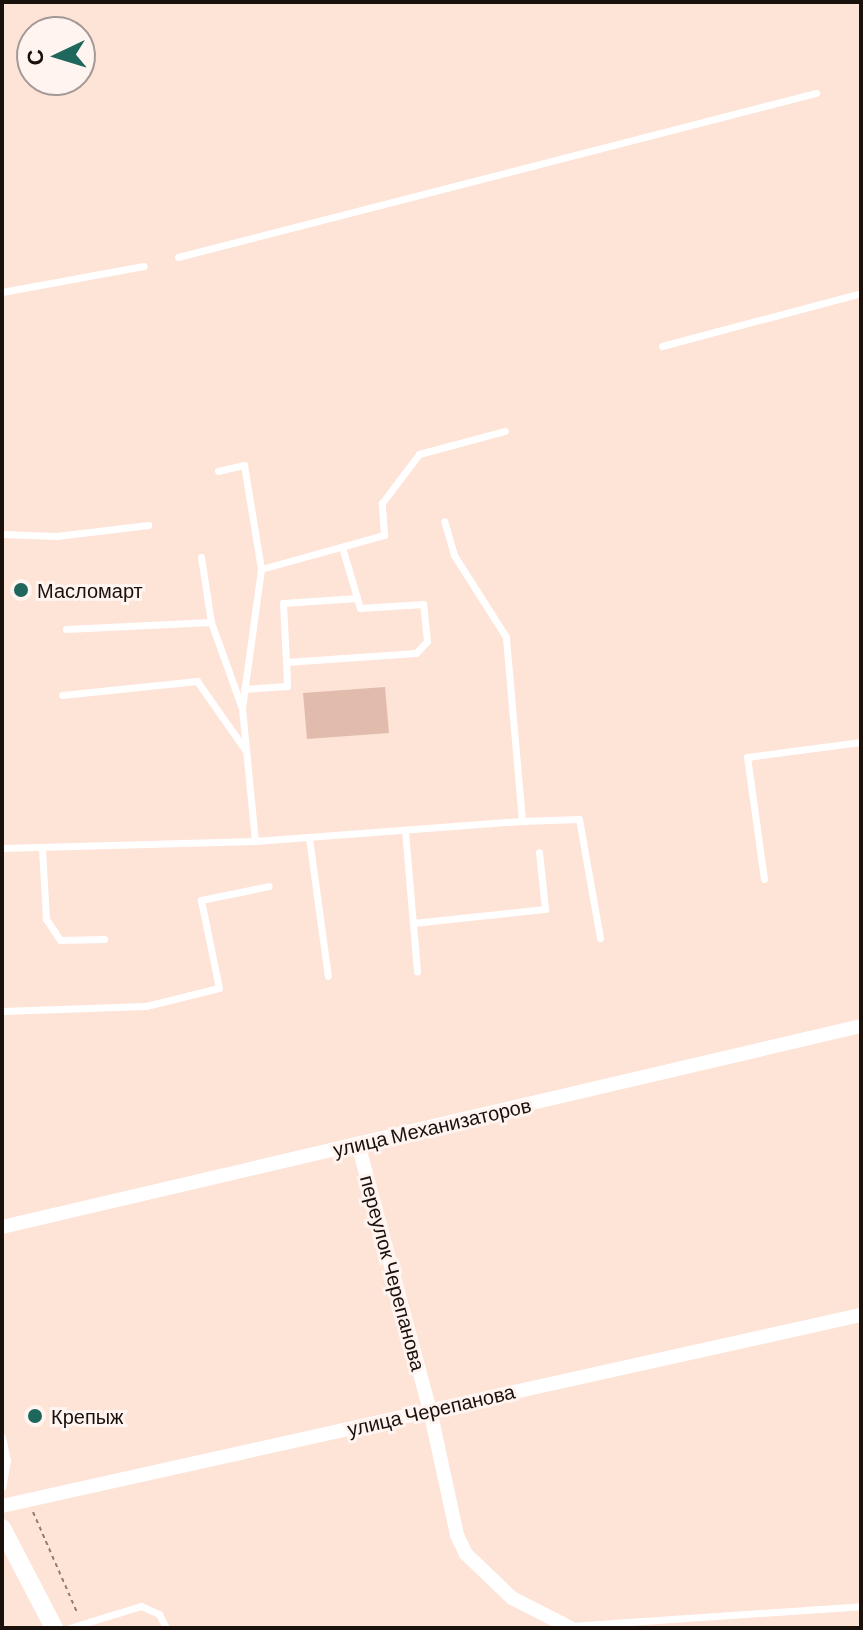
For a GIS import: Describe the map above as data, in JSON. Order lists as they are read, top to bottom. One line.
{"streets":{"street":["улица Механизаторов","переулок Черепанова","улица Черепанова"]},"crossings":[["улица Механизаторов","переулок Черепанова"],["переулок Черепанова","улица Черепанова"]],"places":["Масломарт","Крепыж"],"north":"left"}
